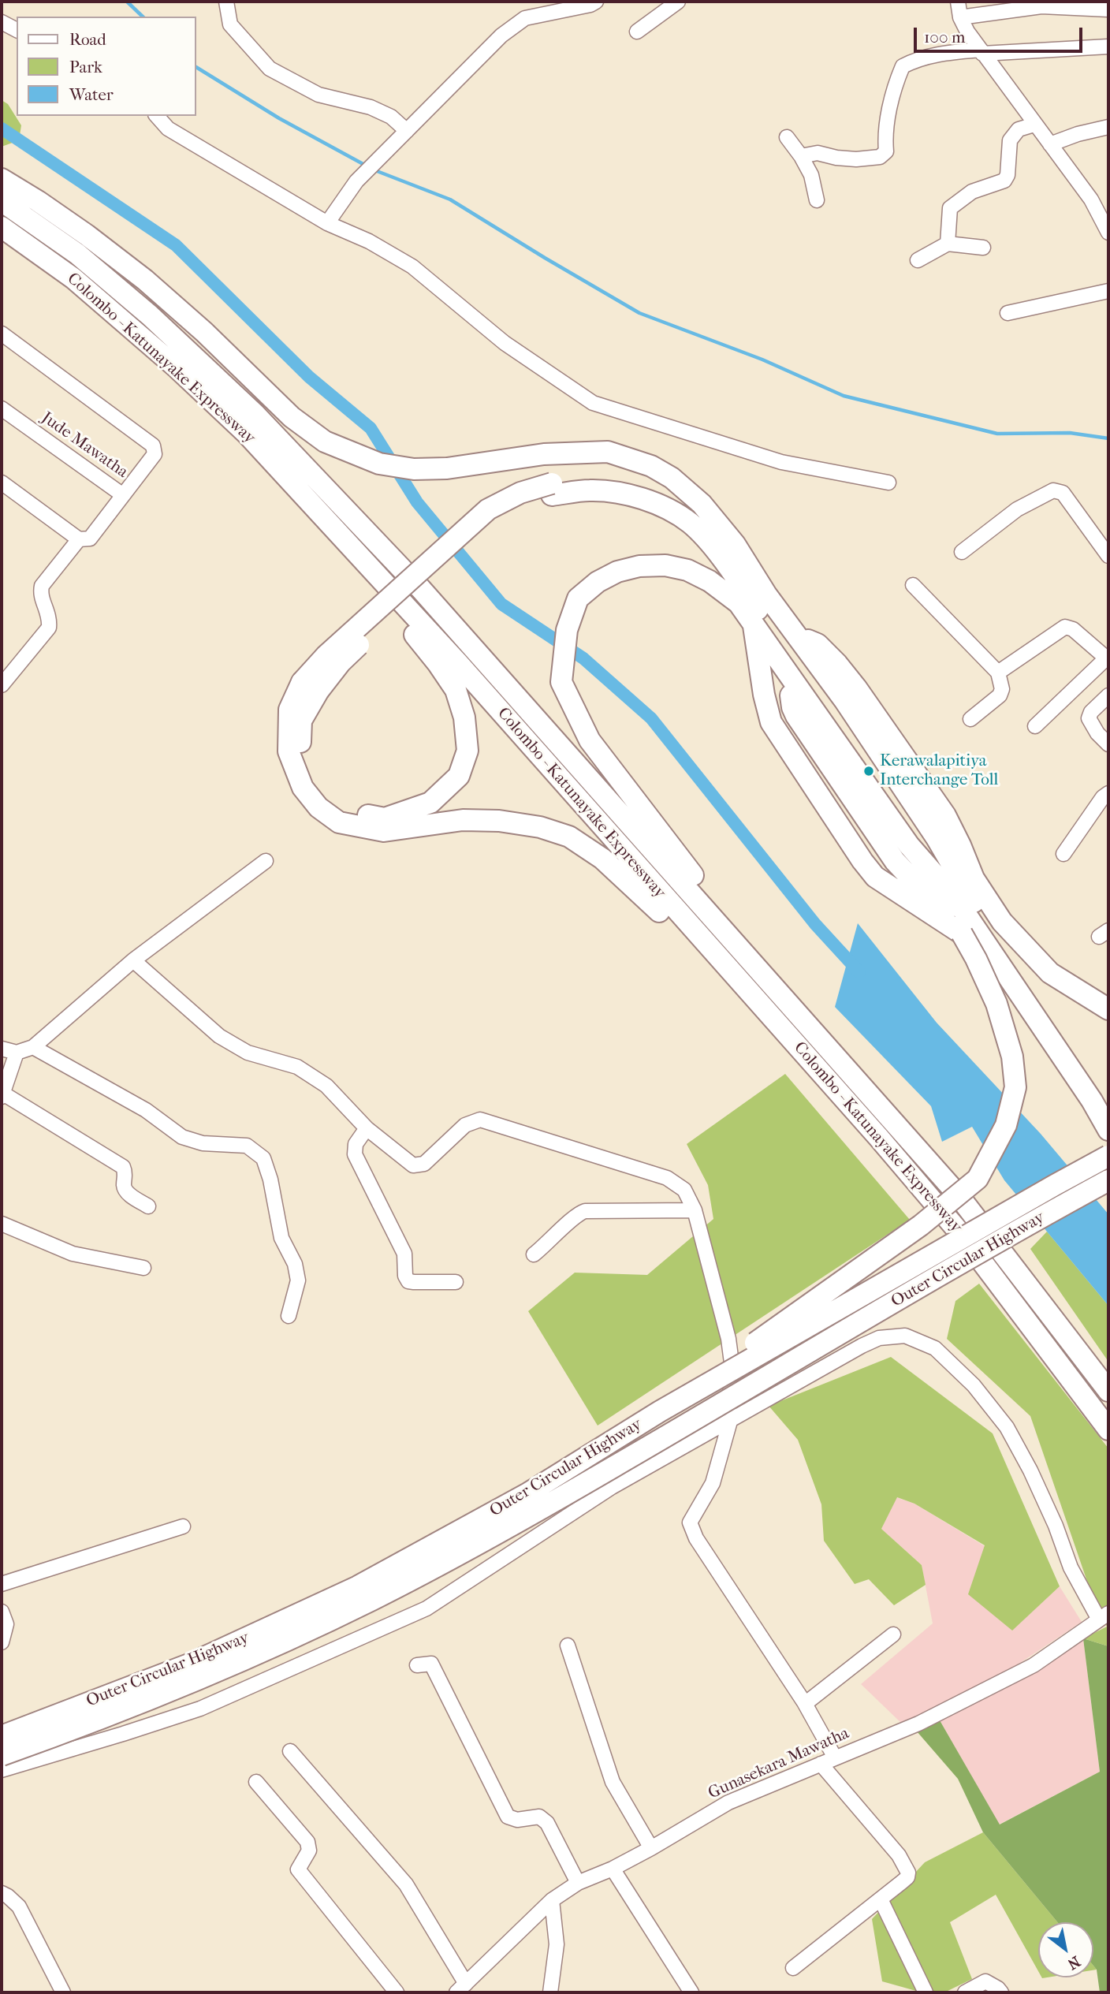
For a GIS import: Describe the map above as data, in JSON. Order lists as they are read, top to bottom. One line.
{"streets":{"highway":["Colombo - Katunayake Expressway","Outer Circular Highway"],"street":["Jude Mawatha","Gunasekara Mawatha"]},"places":["Kerawalapitiya Interchange Toll"],"legend":["Road","Park","Water"],"scale_bar":"100 m","north":"bottom right"}
